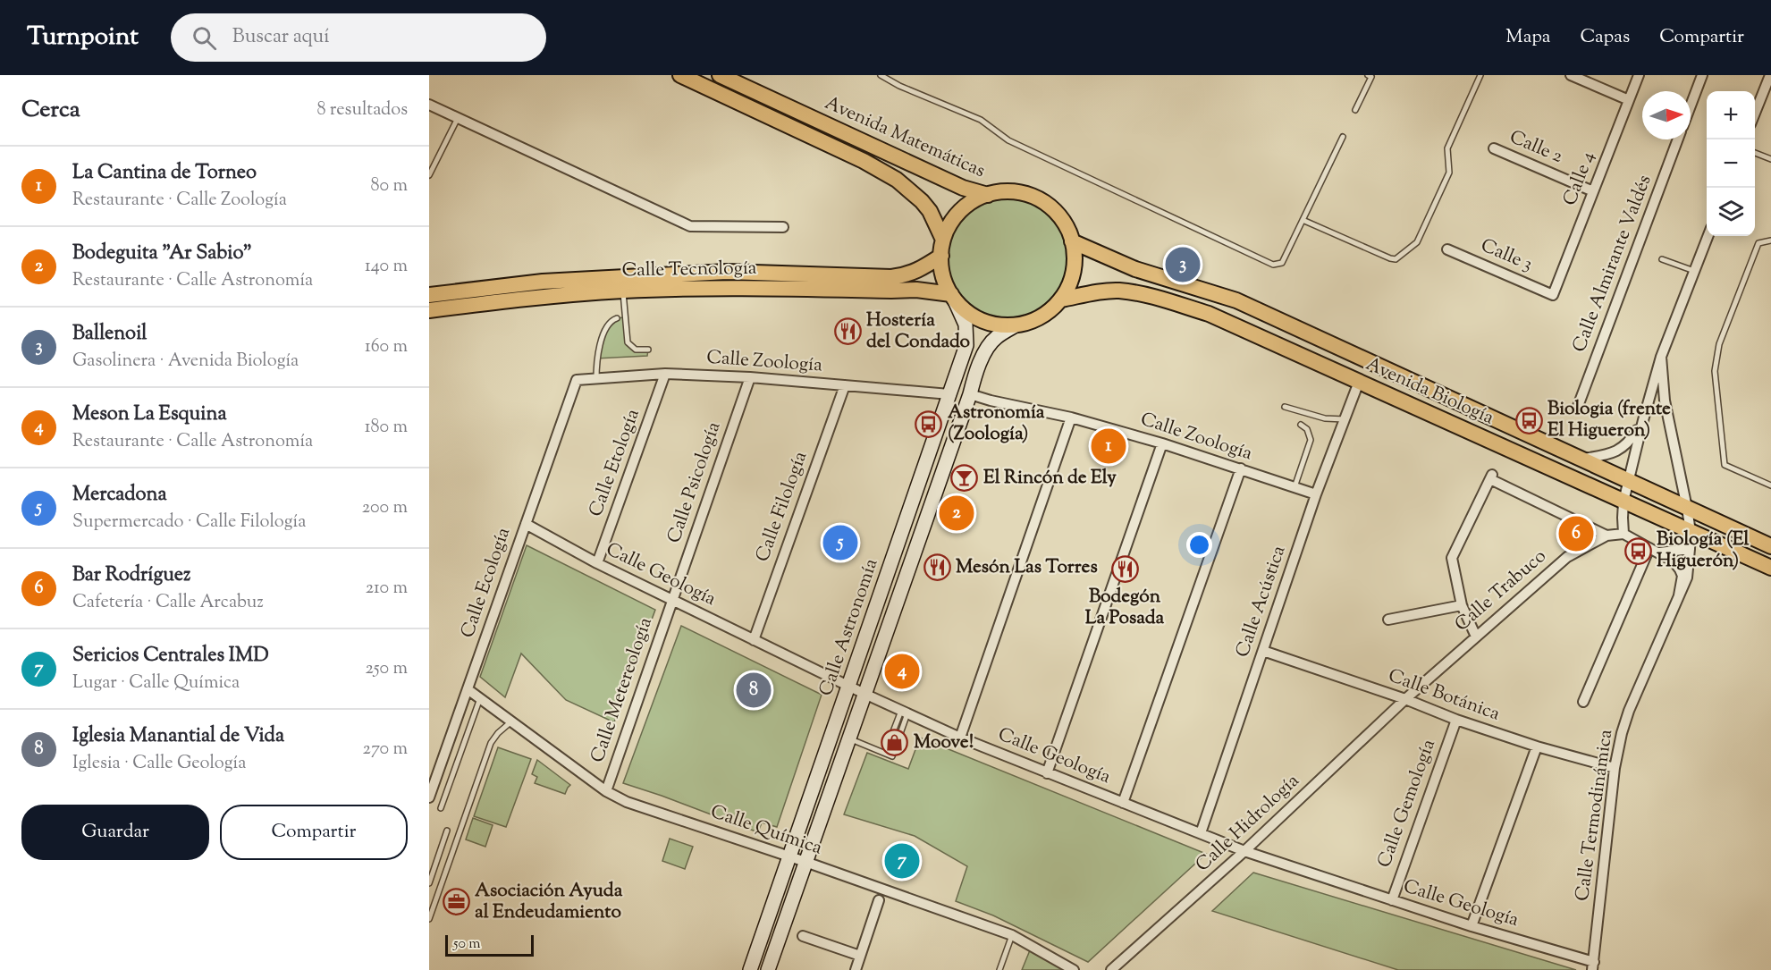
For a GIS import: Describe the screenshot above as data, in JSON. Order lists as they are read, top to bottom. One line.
{"streets":{"main road":["Avenida Matemáticas","Calle Tecnología","Avenida Biología"],"street":["Calle 2","Calle 4","Calle 3","Calle Almirante Valdés","Calle Zoología","Calle Etología","Calle Psicología","Calle Filología","Calle Geología","Calle Ecología","Calle Trabuco","Calle Acústica","Calle Astronomía","Calle Metereología","Calle Botánica","Calle Gemología","Calle Termodinámica","Calle Hidrología","Calle Química"]},"crossings":[["Avenida Matemáticas","Calle Tecnología"],["Avenida Matemáticas","Avenida Biología"],["Avenida Matemáticas","Calle Astronomía"],["Calle 2","Calle 4"],["Calle 4","Calle 3"],["Calle Tecnología","Avenida Biología"],["Calle Tecnología","Calle Astronomía"],["Calle Zoología","Calle Etología"],["Calle Zoología","Calle Psicología"],["Calle Zoología","Calle Filología"],["Calle Zoología","Calle Ecología"],["Calle Zoología","Calle Acústica"],["Calle Zoología","Calle Astronomía"],["Avenida Biología","Calle Acústica"],["Avenida Biología","Calle Astronomía"],["Avenida Biología","Calle Termodinámica"],["Calle Etología","Calle Geología"],["Calle Psicología","Calle Geología"],["Calle Psicología","Calle Metereología"],["Calle Filología","Calle Geología"],["Calle Geología","Calle Ecología"],["Calle Geología","Calle Acústica"],["Calle Geología","Calle Astronomía"],["Calle Geología","Calle Metereología"],["Calle Geología","Calle Gemología"],["Calle Geología","Calle Termodinámica"],["Calle Geología","Calle Hidrología"],["Calle Ecología","Calle Química"],["Calle Trabuco","Calle Botánica"],["Calle Trabuco","Calle Hidrología"],["Calle Acústica","Calle Botánica"],["Calle Astronomía","Calle Química"],["Calle Metereología","Calle Química"],["Calle Botánica","Calle Gemología"],["Calle Botánica","Calle Termodinámica"],["Calle Botánica","Calle Hidrología"]],"places":{"restaurant":["Hostería del Condado","Mesón Las Torres","Bodegón La Posada"],"bus stop":["Biologia (frente El Higueron)","Astronomía (Zoología)","Biología (El Higuerón)"],"bar":["El Rincón de Ely"],"shop":["Moove!"],"office":["Asociación Ayuda al Endeudamiento"]},"scale_bar":"50 m","north":"right","page":{"header":"Turnpoint","search":"Buscar aquí","nav":["Mapa","Capas","Compartir"],"heading":["Cerca","8 resultados"],"map_buttons":["+","−"],"list":[{"mark":"1","name":"La Cantina de Torneo","note":"Restaurante · Calle Zoología","value":"80 m"},{"mark":"2","name":"Bodeguita \"Ar Sabio\"","note":"Restaurante · Calle Astronomía","value":"140 m"},{"mark":"3","name":"Ballenoil","note":"Gasolinera · Avenida Biología","value":"160 m"},{"mark":"4","name":"Meson La Esquina","note":"Restaurante · Calle Astronomía","value":"180 m"},{"mark":"5","name":"Mercadona","note":"Supermercado · Calle Filología","value":"200 m"},{"mark":"6","name":"Bar Rodríguez","note":"Cafetería · Calle Arcabuz","value":"210 m"},{"mark":"7","name":"Sericios Centrales IMD","note":"Lugar · Calle Química","value":"250 m"},{"mark":"8","name":"Iglesia Manantial de Vida","note":"Iglesia · Calle Geología","value":"270 m"}],"pins":["3","1","2","6","5","4","8","7"],"buttons":["Guardar","Compartir"],"scale":"50 m"}}
